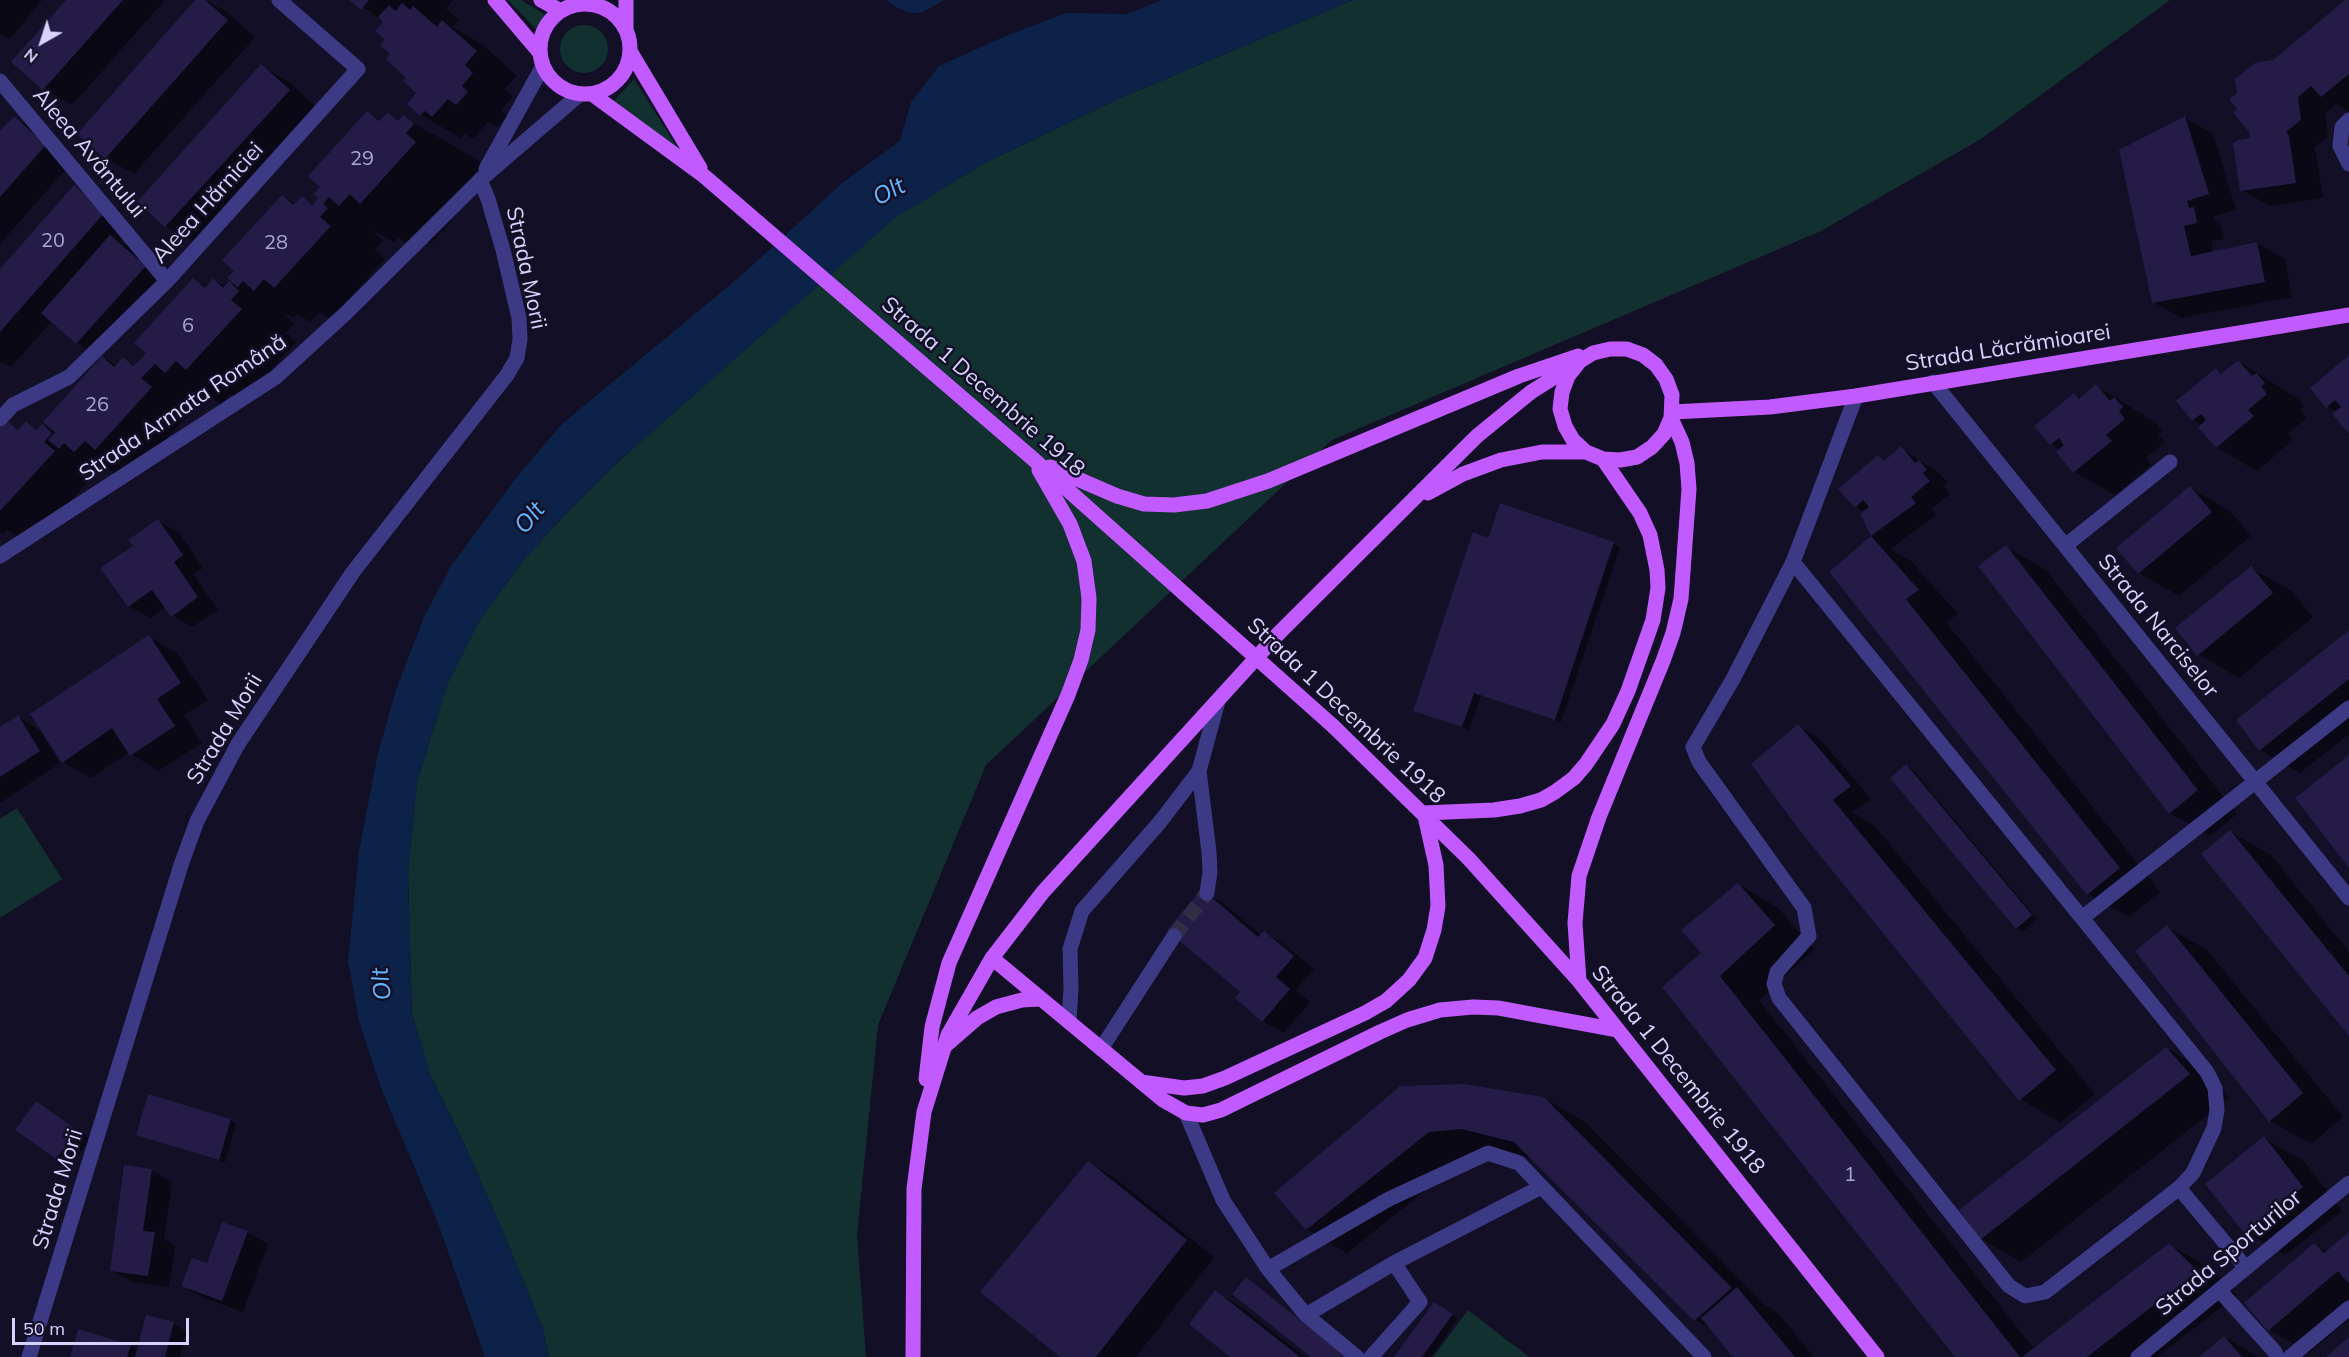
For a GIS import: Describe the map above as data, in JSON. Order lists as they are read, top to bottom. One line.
{"streets":{"main road":["Strada Lăcrămioarei","Strada 1 Decembrie 1918"],"street":["Aleea Avântului","Aleea Hărniciei","Strada Morii","Strada Armata Română","Strada Narciselor","Strada Sporturilor"]},"crossings":[["Aleea Avântului","Aleea Hărniciei"],["Strada Morii","Strada Armata Română"],["Strada Lăcrămioarei","Strada Narciselor"],["Strada 1 Decembrie 1918","Strada Armata Română"]],"water":["Olt"],"house_numbers":["29","20","28","6","26","1"],"scale_bar":"50 m","north":"bottom left"}
